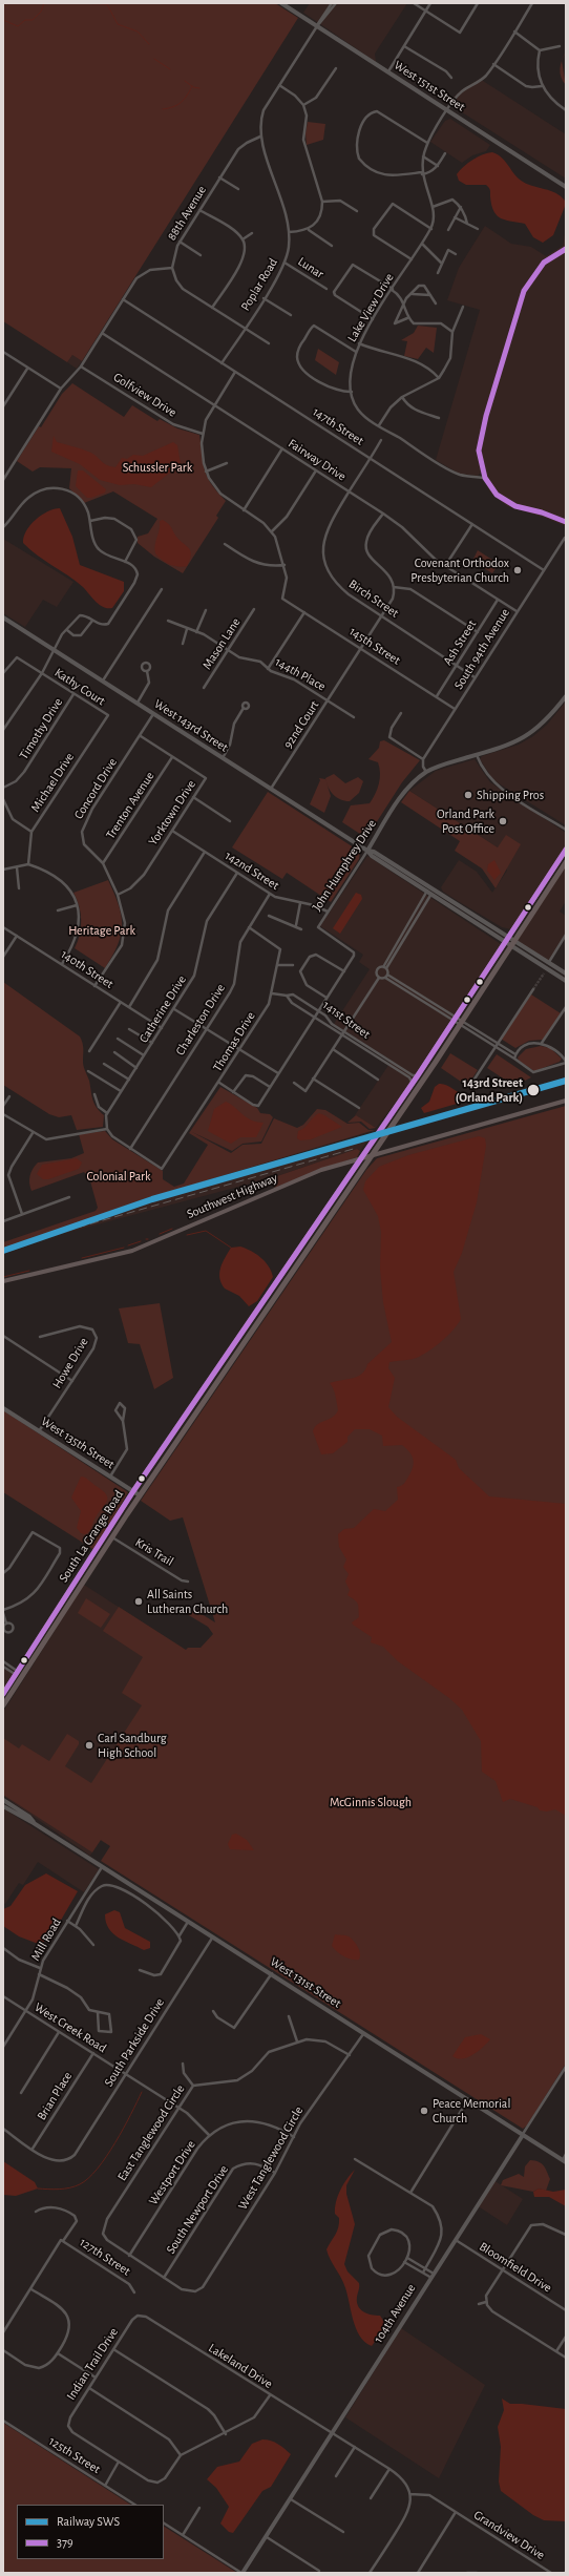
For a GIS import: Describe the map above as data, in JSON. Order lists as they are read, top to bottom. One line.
{"streets":{"highway":["South La Grange Road"],"main road":["Southwest Highway"],"street":["West 151st Street","88th Avenue","Lunar","Poplar Road","Lake View Drive","Golfview Drive","147th Street","Fairway Drive","Birch Street","Ash Street","Mason Lane","145th Street","South 94th Avenue","144th Place","Kathy Court","92nd Court","West 143rd Street","Timothy Drive","Michael Drive","Concord Drive","Trenton Avenue","Yorktown Drive","John Humphrey Drive","142nd Street","140th Street","Catherine Drive","Charleston Drive","141st Street","Thomas Drive","Howe Drive","West 135th Street","Kris Trail","Mill Road","West 131st Street","West Creek Road","South Parkside Drive","Brian Place","East Tanglewood Circle","West Tanglewood Circle","Westport Drive","South Newport Drive","127th Street","Bloomfield Drive","104th Avenue","Indian Trail Drive","Lakeland Drive","125th Street","Grandview Drive"]},"crossings":[["West 151st Street","Lake View Drive"],["88th Avenue","Poplar Road"],["Lunar","Poplar Road"],["Poplar Road","147th Street"],["147th Street","Birch Street"],["147th Street","South 94th Avenue"],["Fairway Drive","Birch Street"],["Fairway Drive","Ash Street"],["Fairway Drive","South 94th Avenue"],["Birch Street","Ash Street"],["Birch Street","South 94th Avenue"],["Birch Street","92nd Court"],["Ash Street","145th Street"],["Mason Lane","144th Place"],["145th Street","South 94th Avenue"],["145th Street","92nd Court"],["144th Place","92nd Court"],["Kathy Court","Timothy Drive"],["Kathy Court","Michael Drive"],["92nd Court","West 143rd Street"],["West 143rd Street","Concord Drive"],["West 143rd Street","John Humphrey Drive"],["West 143rd Street","South La Grange Road"],["Concord Drive","Trenton Avenue"],["Concord Drive","Yorktown Drive"],["Concord Drive","140th Street"],["Trenton Avenue","Yorktown Drive"],["Yorktown Drive","142nd Street"],["John Humphrey Drive","142nd Street"],["John Humphrey Drive","141st Street"],["John Humphrey Drive","Thomas Drive"],["142nd Street","Catherine Drive"],["142nd Street","Charleston Drive"],["140th Street","Catherine Drive"],["Charleston Drive","Thomas Drive"],["141st Street","Thomas Drive"],["141st Street","South La Grange Road"],["Howe Drive","West 135th Street"],["West 135th Street","South La Grange Road"],["South La Grange Road","Kris Trail"],["Mill Road","West 131st Street"],["Mill Road","West Creek Road"],["West 131st Street","South Parkside Drive"],["West 131st Street","West Tanglewood Circle"],["West 131st Street","104th Avenue"],["West Creek Road","South Parkside Drive"],["West Creek Road","Brian Place"],["West Creek Road","East Tanglewood Circle"],["West Creek Road","Westport Drive"],["South Parkside Drive","Brian Place"],["East Tanglewood Circle","West Tanglewood Circle"],["East Tanglewood Circle","Westport Drive"],["West Tanglewood Circle","Westport Drive"],["West Tanglewood Circle","South Newport Drive"],["Bloomfield Drive","104th Avenue"],["104th Avenue","Lakeland Drive"],["Indian Trail Drive","Lakeland Drive"],["Lakeland Drive","Grandview Drive"]],"parks":["Schussler Park","Heritage Park","Colonial Park","McGinnis Slough"],"places":["Covenant Orthodox Presbyterian Church","Shipping Pros","Orland Park Post Office","143rd Street (Orland Park)","All Saints Lutheran Church","Carl Sandburg High School","Peace Memorial Church"],"lines":["transit line 379","rail line SWS"],"legend":["Railway SWS","379"]}
